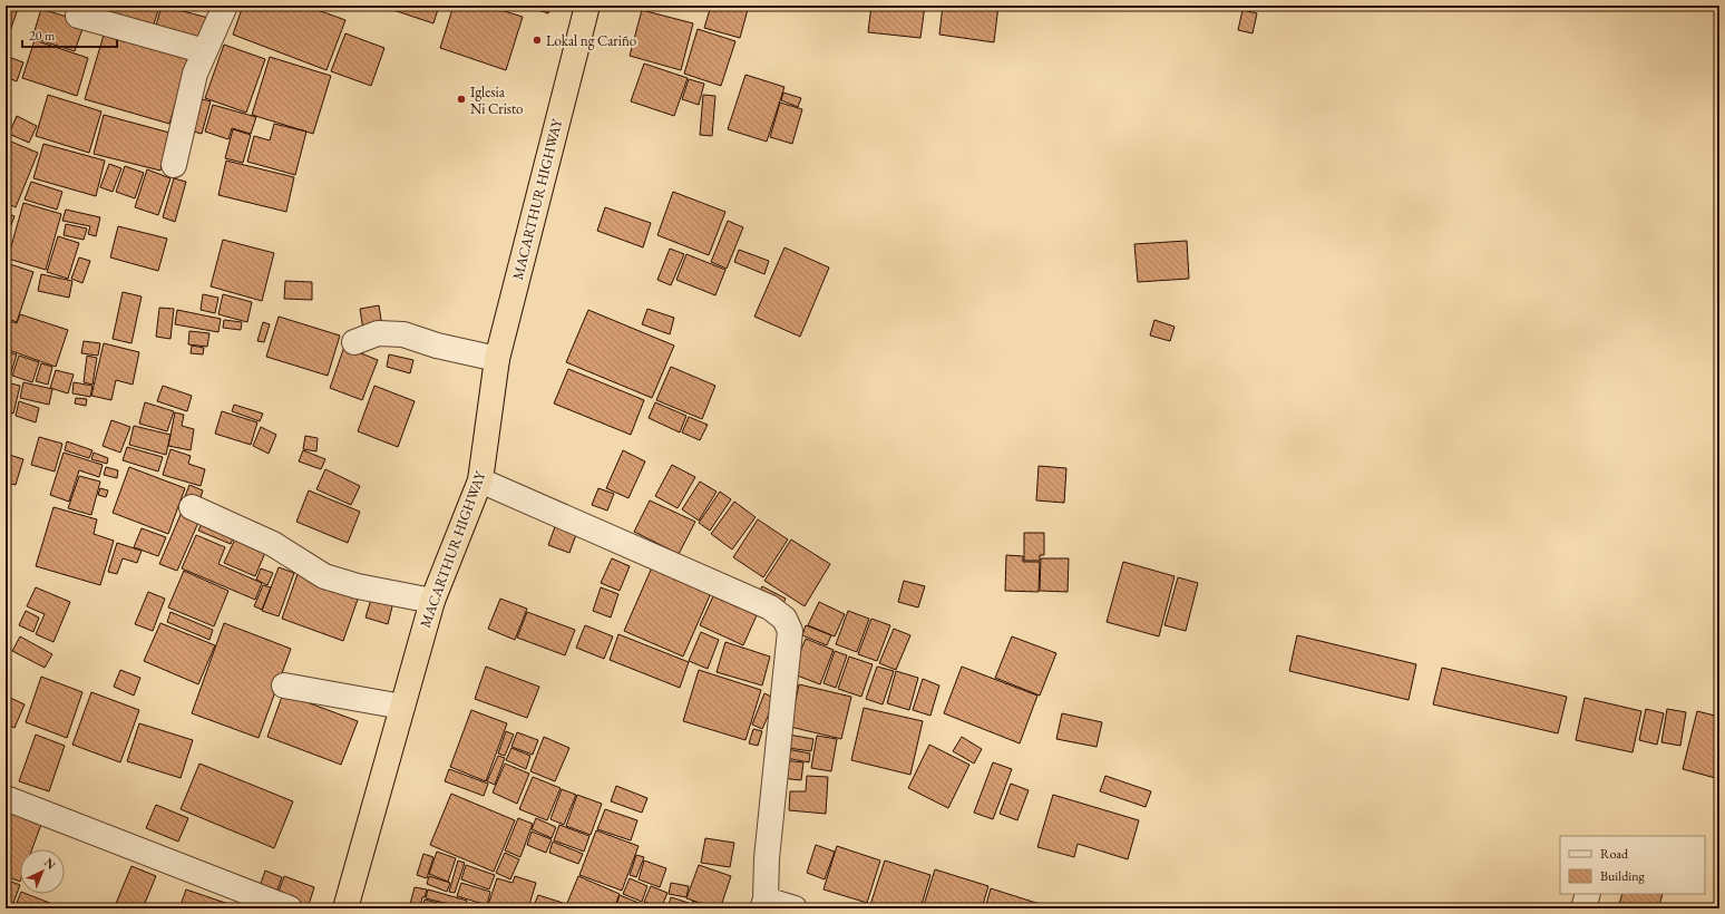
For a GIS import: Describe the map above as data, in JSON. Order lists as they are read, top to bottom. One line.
{"streets":{"highway":["MACARTHUR HIGHWAY"]},"places":["Lokal ng Cariño","Iglesia Ni Cristo"],"legend":["Road","Building"],"scale_bar":"20 m","north":"top right"}
